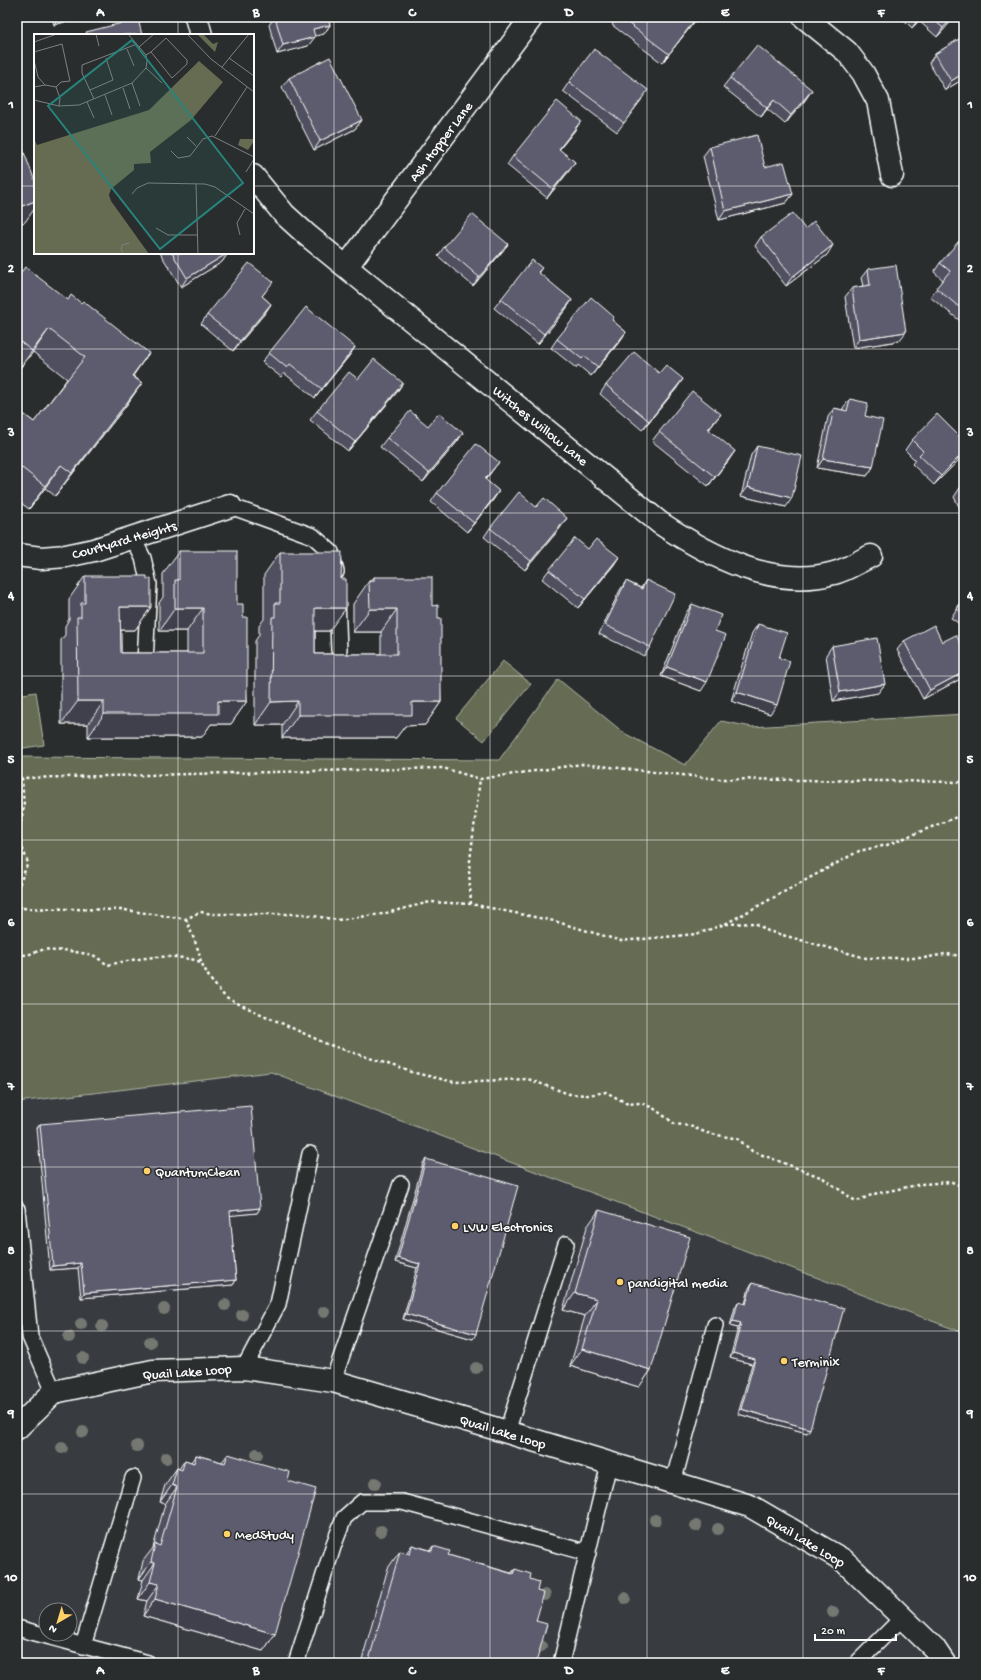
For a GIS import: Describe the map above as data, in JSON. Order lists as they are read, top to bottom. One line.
{"streets":{"street":["Ash Hopper Lane","Witches Willow Lane","Courtyard Heights","Quail Lake Loop"]},"crossings":[["Ash Hopper Lane","Witches Willow Lane"]],"places":["QuantumClean","LVW Electronics","pandigital media","Terminix","MedStudy"],"scale_bar":"20 m","north":"bottom left","grid":{"columns":["A","B","C","D","E","F"],"rows":["1","2","3","4","5","6","7","8","9","10"]}}
